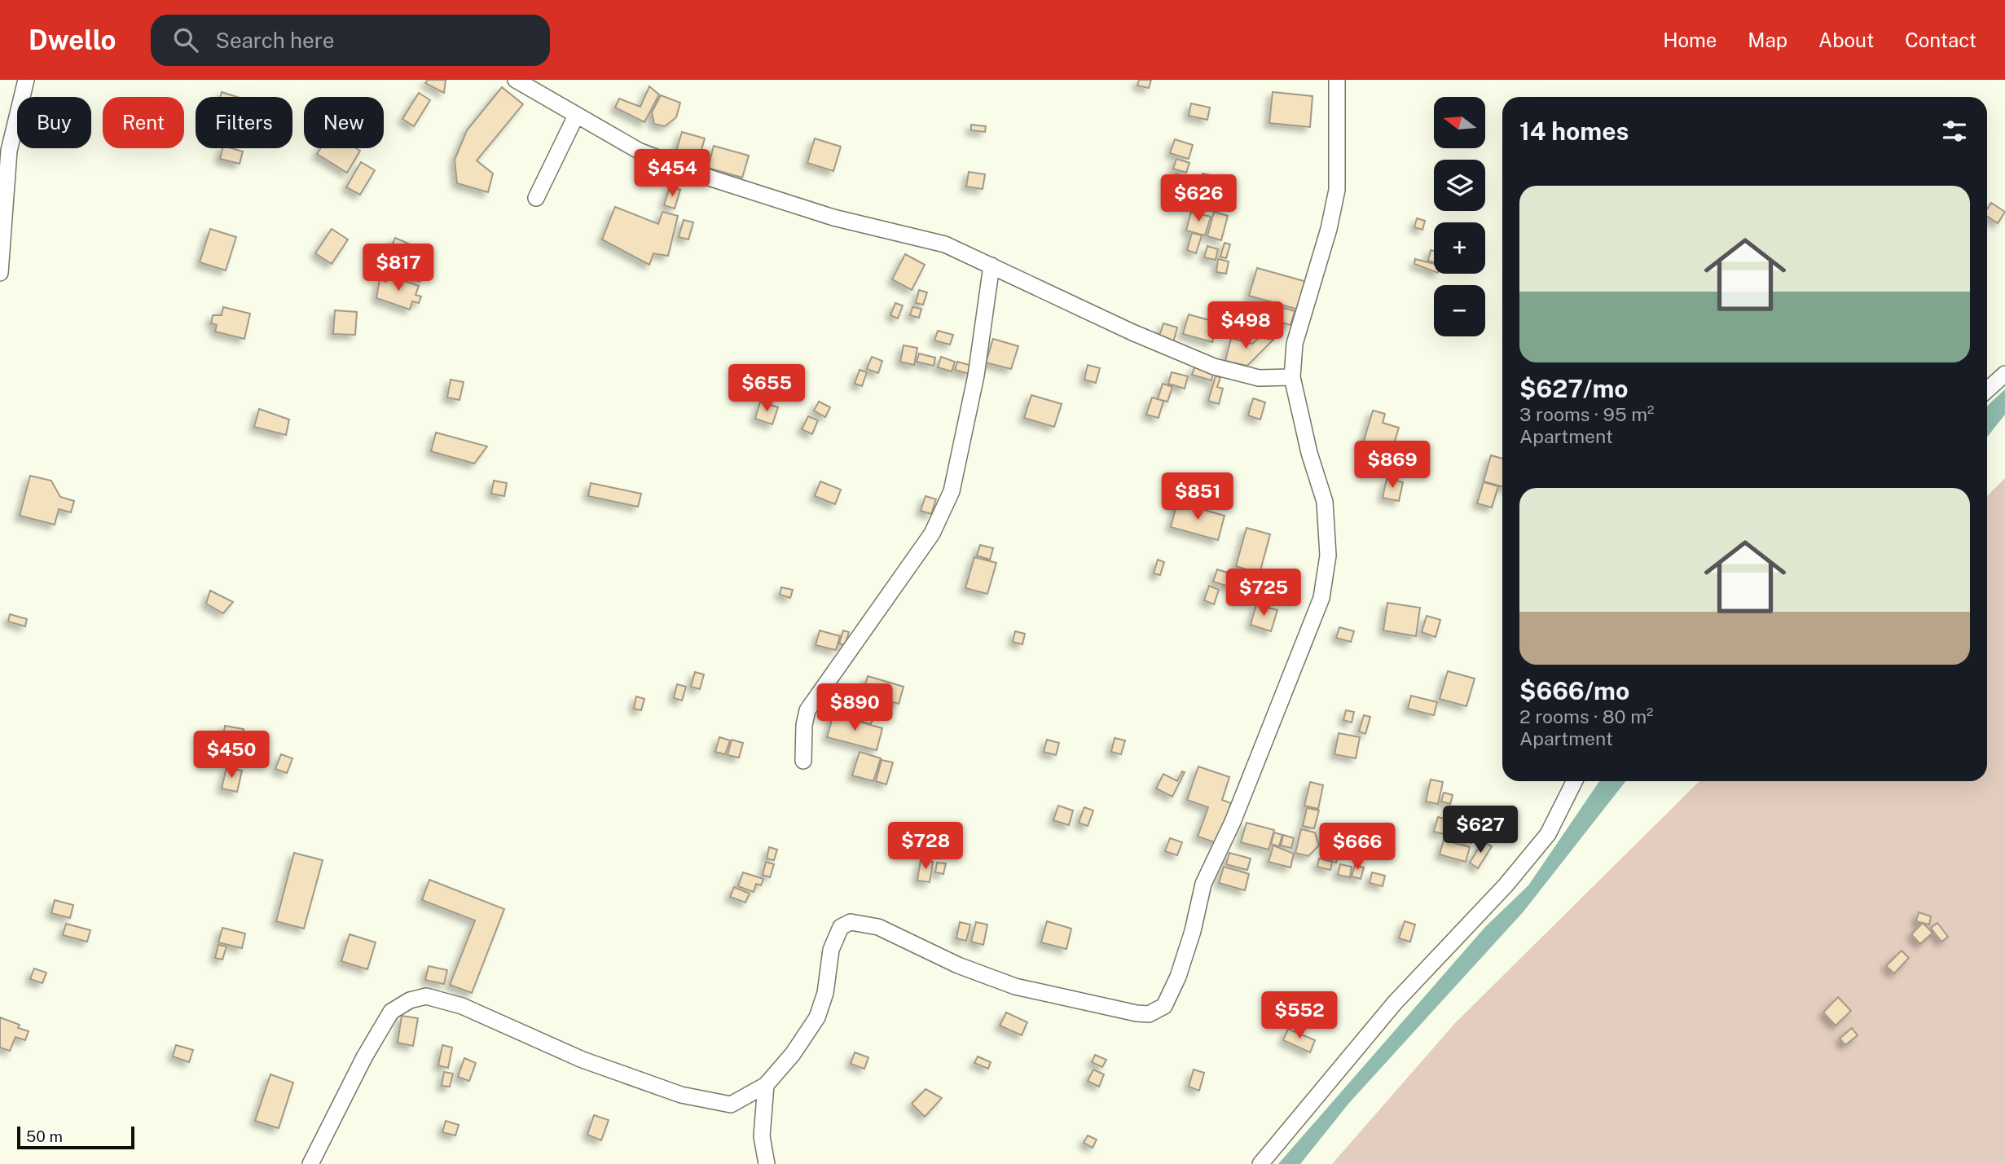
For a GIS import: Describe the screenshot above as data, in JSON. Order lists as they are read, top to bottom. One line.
{"scale_bar":"50 m","north":"left","page":{"header":"Dwello","search":"Search here","nav":["Home","Map","About","Contact"],"map_buttons":["+","−"],"chip":["Buy","Rent","Filters","New"],"heading":"14 homes","price":["$454","$626","$817","$498","$655","$869","$851","$725","$890","$450","$627","$728","$666","$552"],"list":[{"name":"$627/mo","note":"3 rooms · 95 m² · Apartment"},{"name":"$666/mo","note":"2 rooms · 80 m² · Apartment"}],"scale":"50 m"}}
